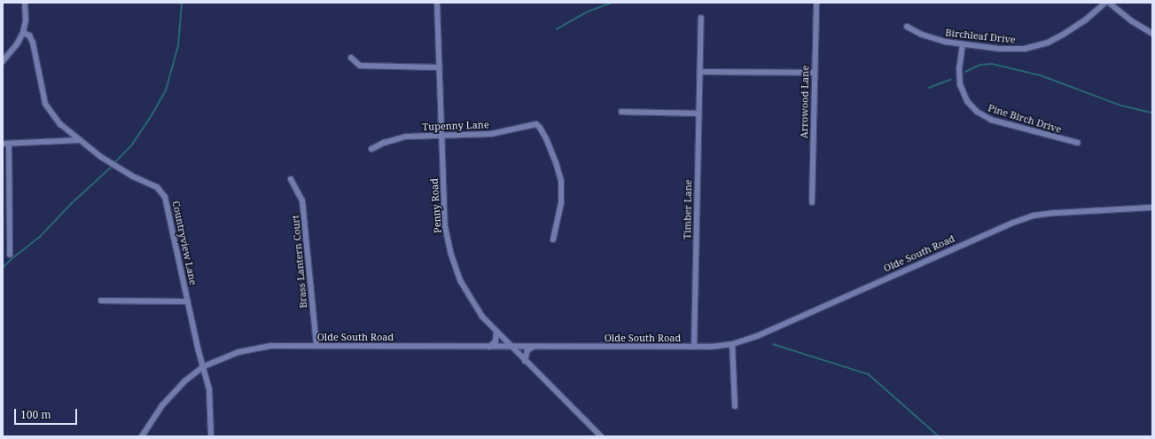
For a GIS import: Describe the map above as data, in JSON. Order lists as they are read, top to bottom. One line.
{"streets":{"street":["Birchleaf Drive","Arrowood Lane","Pine Birch Drive","Tupenny Lane","Penny Road","Timber Lane","Countryview Lane","Olde South Road","Brass Lantern Court"]},"crossings":[["Birchleaf Drive","Pine Birch Drive"],["Tupenny Lane","Penny Road"],["Penny Road","Olde South Road"],["Timber Lane","Olde South Road"],["Countryview Lane","Olde South Road"],["Olde South Road","Brass Lantern Court"]],"scale_bar":"100 m"}
